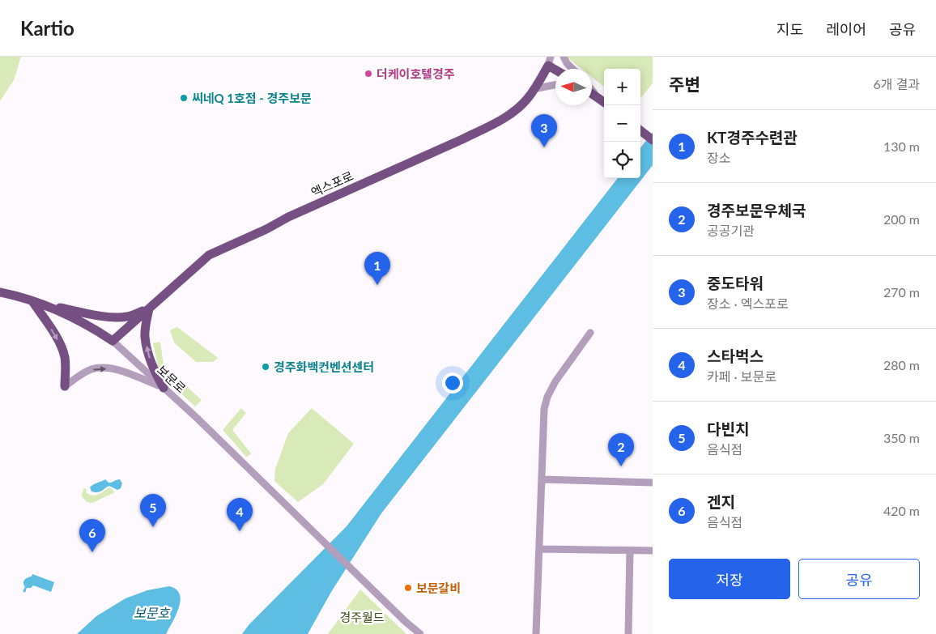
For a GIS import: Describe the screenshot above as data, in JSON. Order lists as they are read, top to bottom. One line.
{"streets":{"main road":["엑스포로","보문로"]},"crossings":[["엑스포로","보문로"]],"water":["보문호"],"parks":["경주월드"],"places":["더케이호텔경주","씨네Q 1호점 - 경주보문","경주화백컨벤션센터","보문갈비"],"north":"left","page":{"header":"Kartio","nav":["지도","레이어","공유"],"heading":["주변","6개 결과"],"map_buttons":["+","−"],"list":[{"mark":"1","name":"KT경주수련관","note":"장소","value":"130 m"},{"mark":"2","name":"경주보문우체국","note":"공공기관","value":"200 m"},{"mark":"3","name":"중도타워","note":"장소 · 엑스포로","value":"270 m"},{"mark":"4","name":"스타벅스","note":"카페 · 보문로","value":"280 m"},{"mark":"5","name":"다빈치","note":"음식점","value":"350 m"},{"mark":"6","name":"겐지","note":"음식점","value":"420 m"}],"pins":["3","1","2","5","4","6"],"buttons":["저장","공유"]}}
